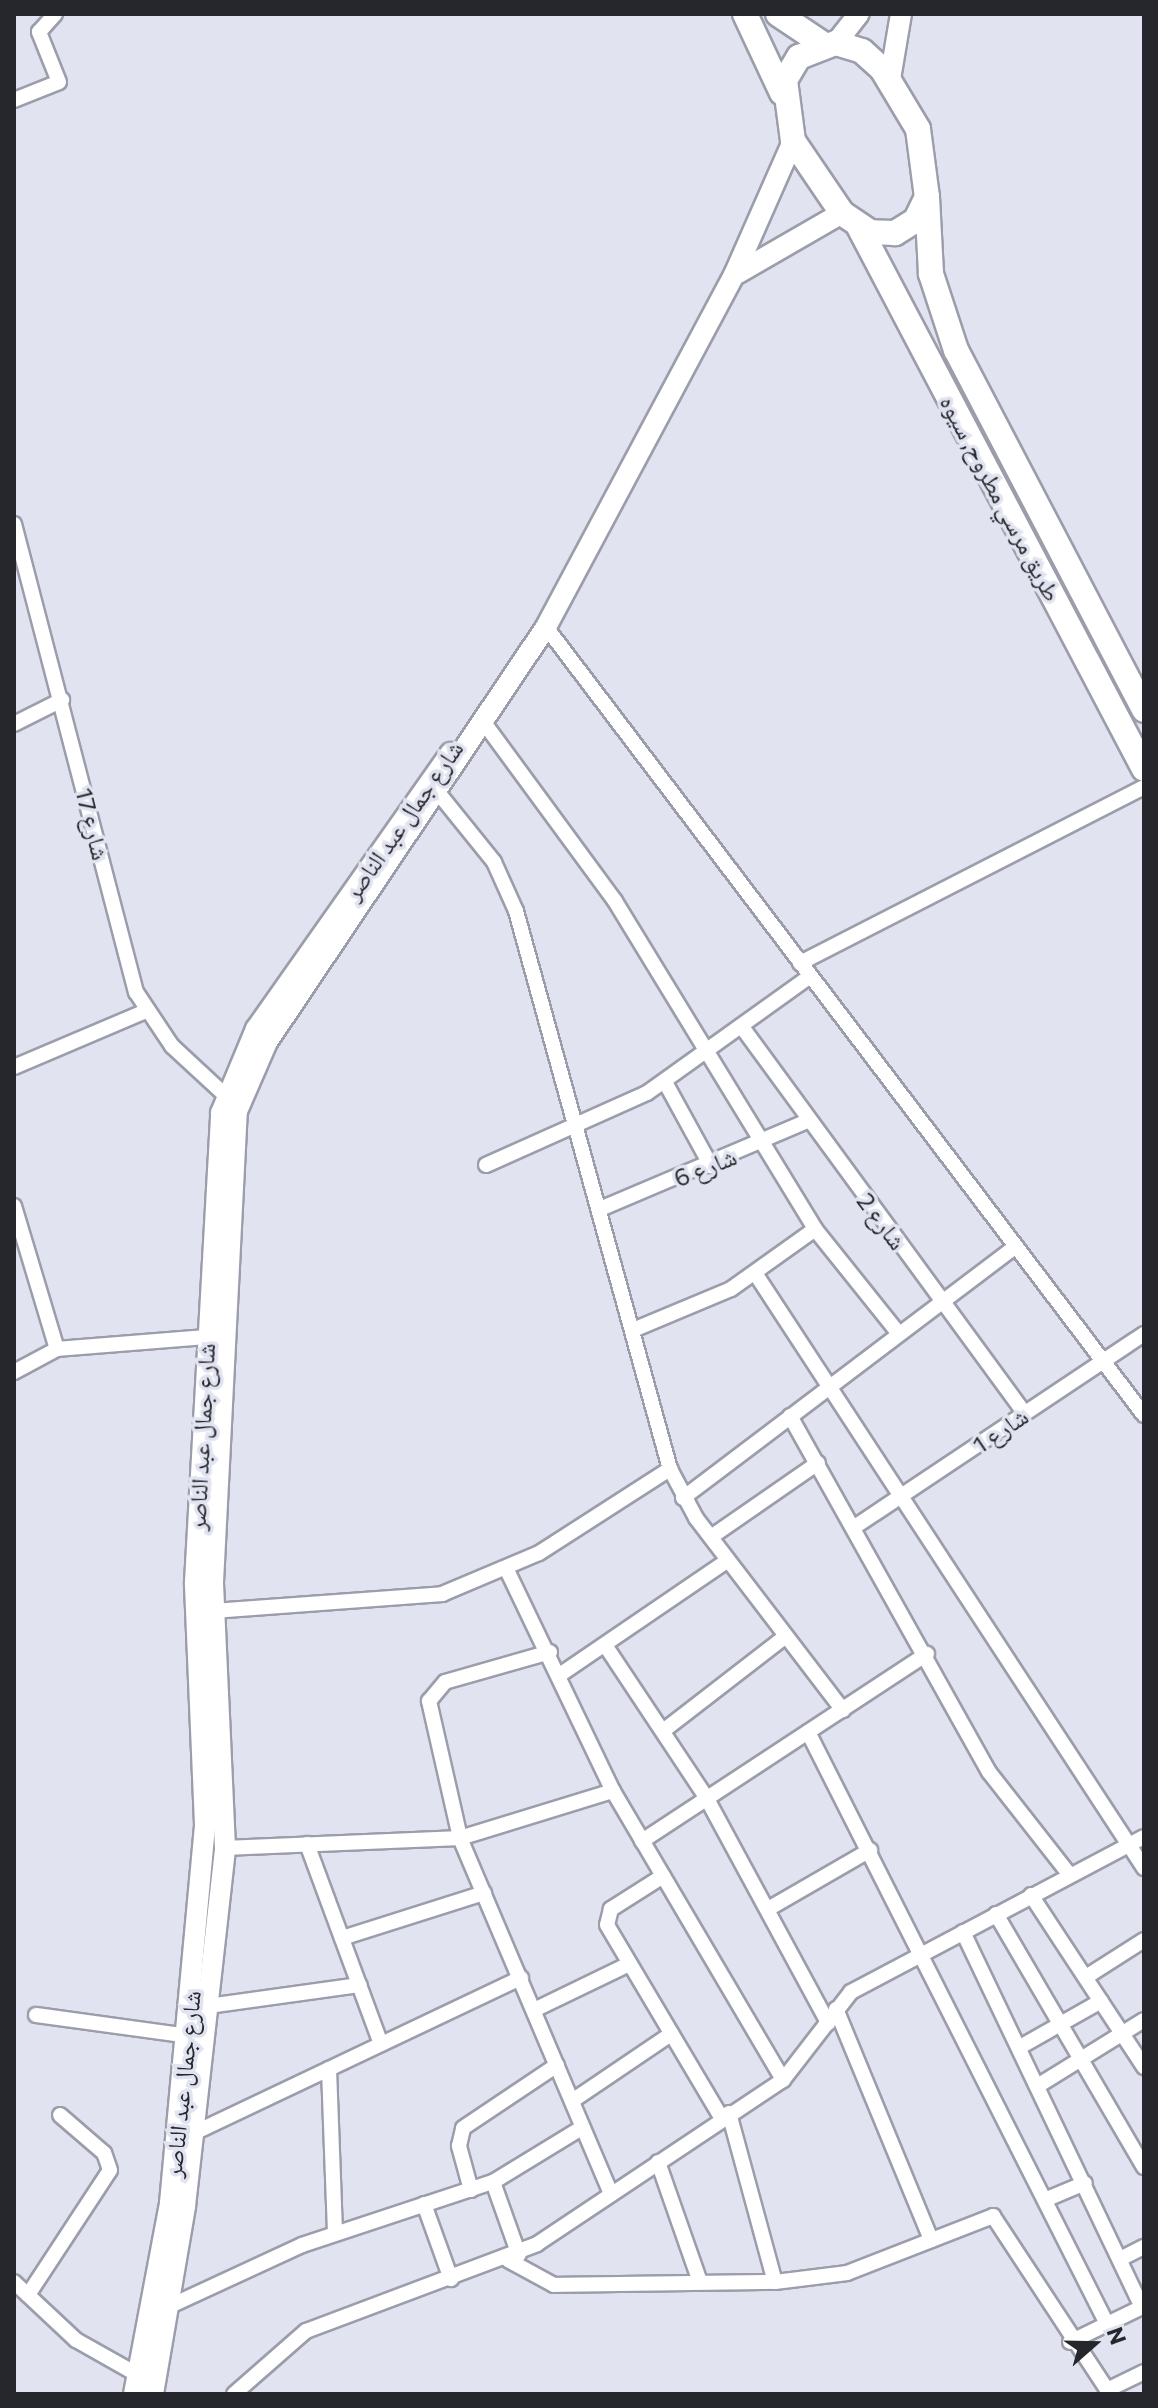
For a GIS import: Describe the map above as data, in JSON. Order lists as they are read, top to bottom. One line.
{"streets":{"main road":["طريق مرسي مطروح, سيوه"],"street":["شارع جمال عبد الناصر","شارع 17","شارع 6","شارع 2","شارع 1"]},"crossings":[["طريق مرسي مطروح, سيوه","شارع جمال عبد الناصر"],["شارع جمال عبد الناصر","شارع 17"],["شارع 6","شارع 2"],["شارع 2","شارع 1"]],"north":"right"}
